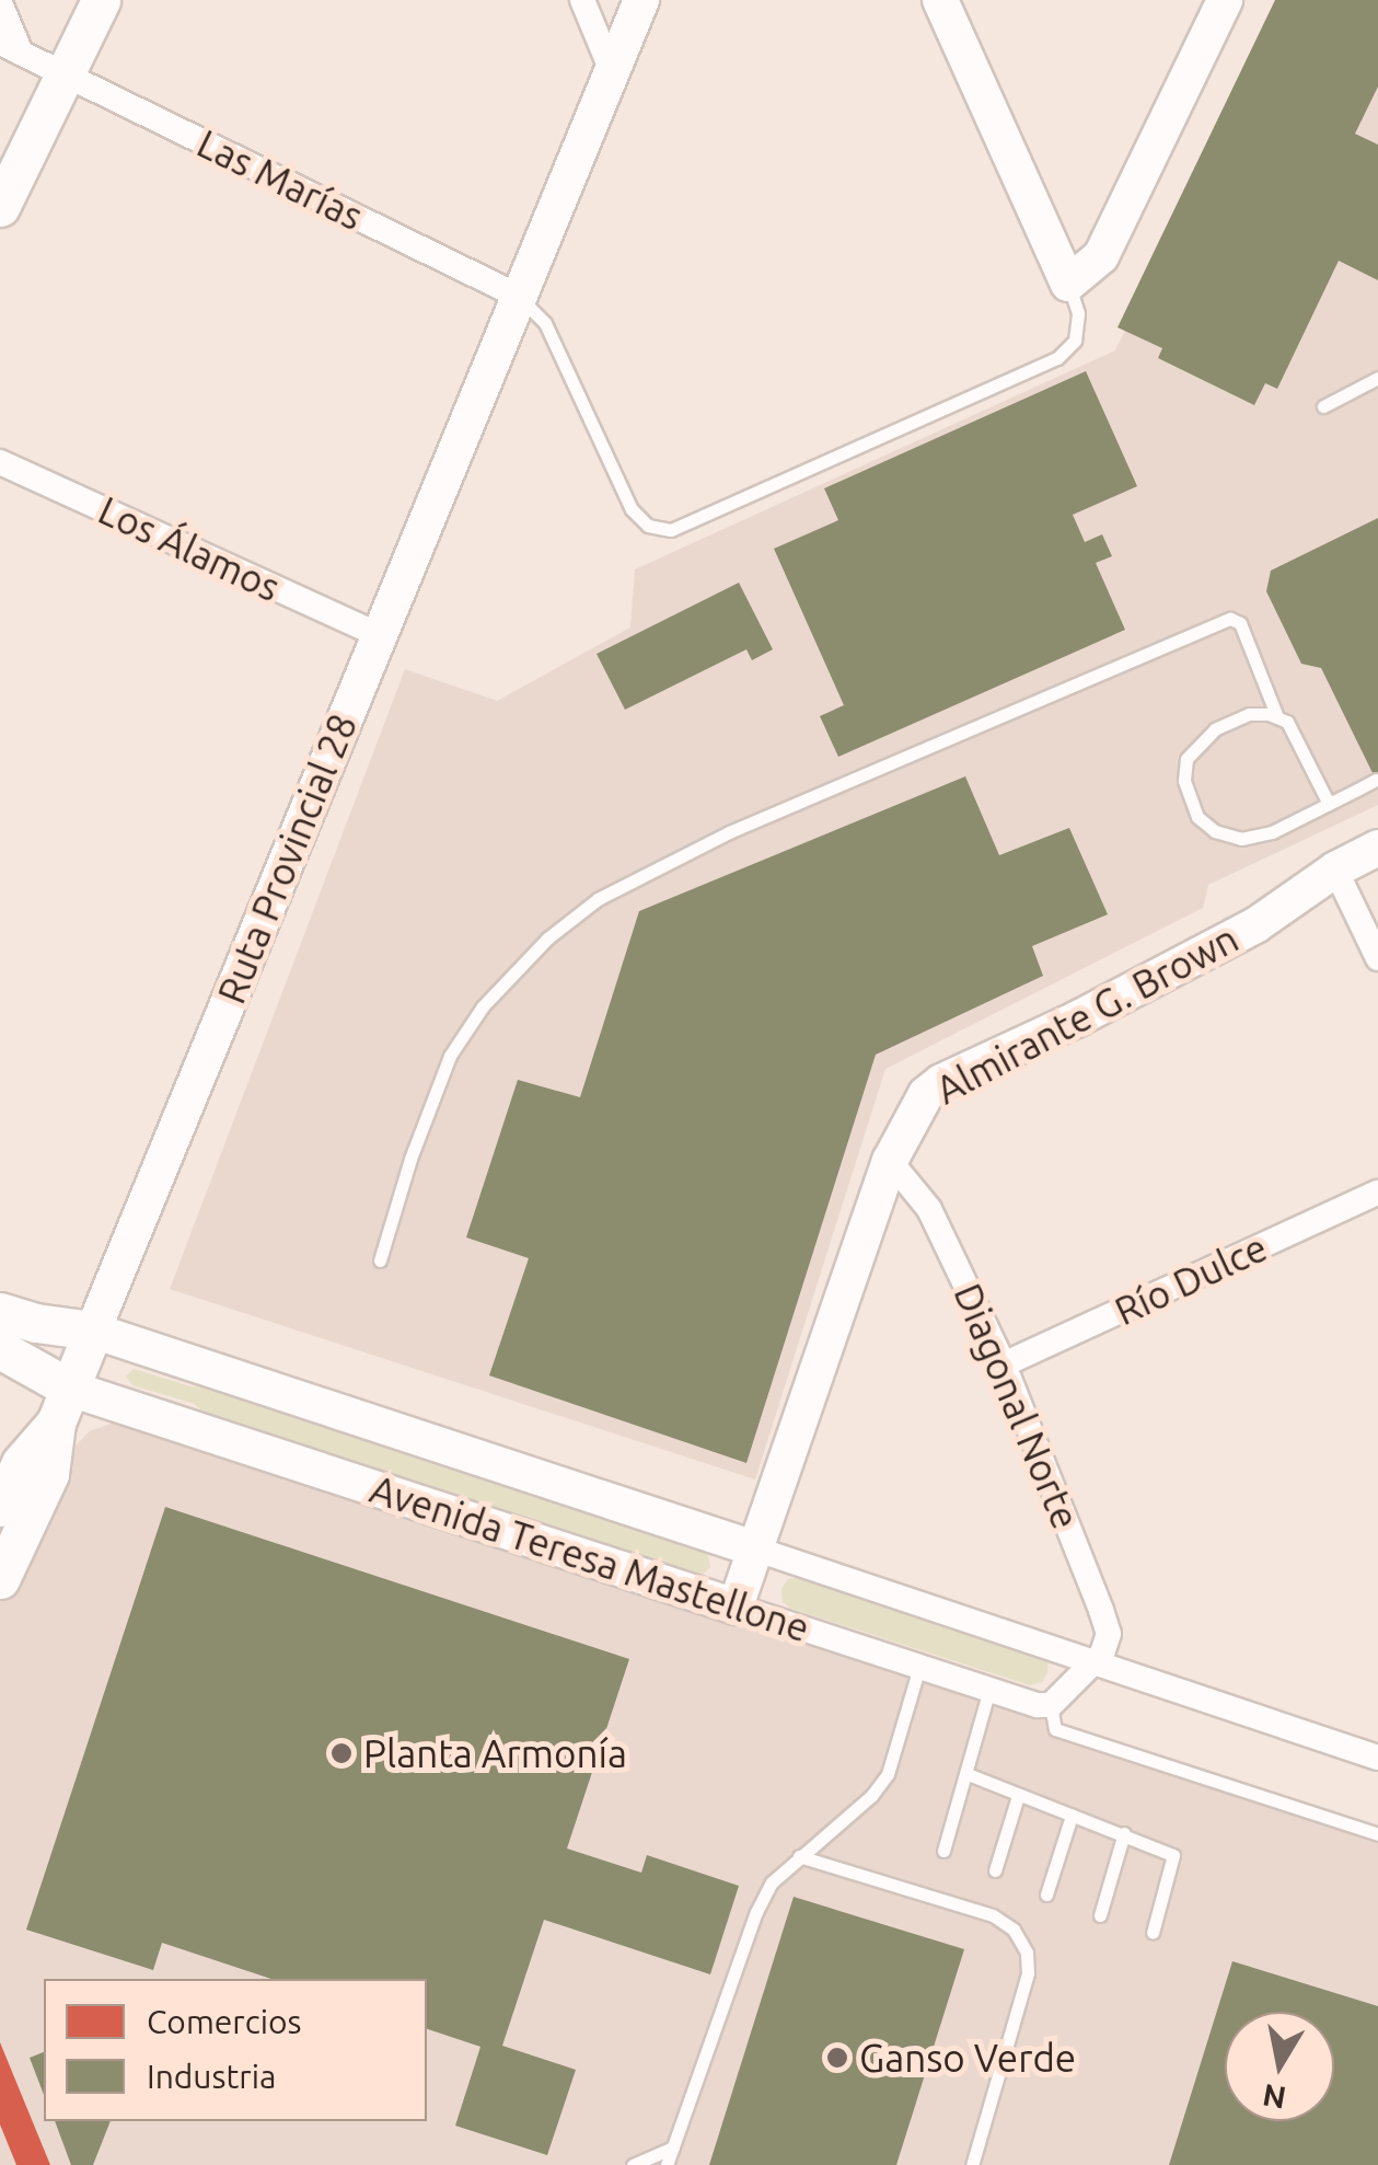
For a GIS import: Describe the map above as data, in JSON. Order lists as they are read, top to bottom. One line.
{"streets":{"main road":["Ruta Provincial 28"],"street":["Las Marías","Los Álamos","Almirante G. Brown","Río Dulce","Diagonal Norte","Avenida Teresa Mastellone"]},"crossings":[["Las Marías","Ruta Provincial 28"],["Los Álamos","Ruta Provincial 28"],["Ruta Provincial 28","Avenida Teresa Mastellone"],["Almirante G. Brown","Diagonal Norte"],["Almirante G. Brown","Avenida Teresa Mastellone"],["Río Dulce","Diagonal Norte"],["Diagonal Norte","Avenida Teresa Mastellone"]],"places":["Planta Armonía","Ganso Verde"],"legend":["Comercios","Industria"],"north":"bottom"}
